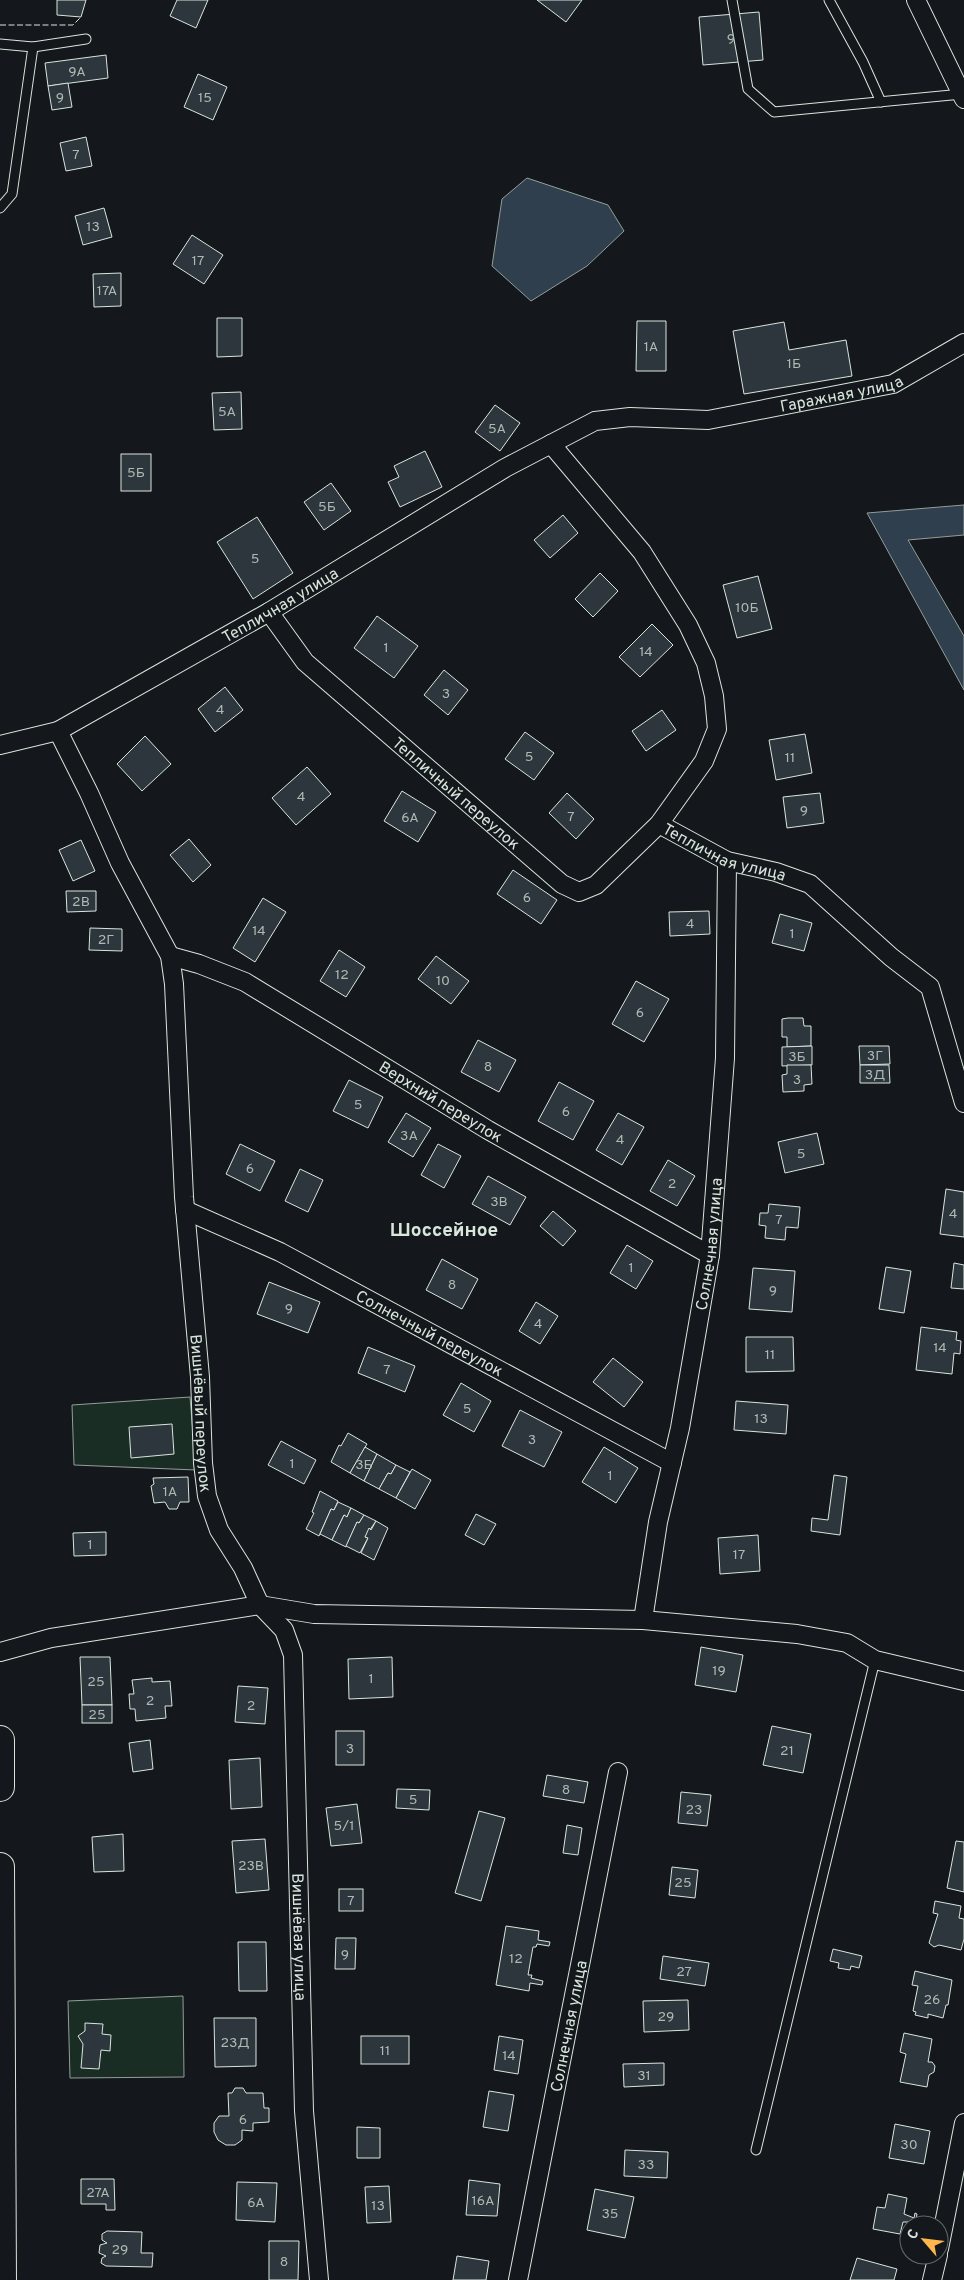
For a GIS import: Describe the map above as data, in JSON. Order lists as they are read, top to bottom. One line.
{"streets":{"street":["Гаражная улица","Тепличная улица","Тепличный переулок","Верхний переулок","Солнечная улица","Солнечный переулок","Вишнёвый переулок","Вишнёвая улица"]},"crossings":[["Гаражная улица","Тепличная улица"],["Тепличная улица","Тепличный переулок"],["Тепличная улица","Солнечная улица"],["Верхний переулок","Солнечная улица"],["Верхний переулок","Вишнёвый переулок"],["Солнечная улица","Солнечный переулок"],["Солнечный переулок","Вишнёвый переулок"],["Вишнёвый переулок","Вишнёвая улица"]],"districts":["Шоссейное"],"house_numbers":["9","9А","9","15","7","13","17","17А","1А","1Б","5А","5А","5Б","5Б","5","10Б","1","14","3","4","5","11","4","9","7","6А","6","2В","4","14","1","2Г","12","10","6","3Г","3Б","8","3Д","3","5","6","3А","4","5","6","2","3В","4","7","1","8","9","9","4","14","11","7","5","13","3","1","3Б","1","1А","1","17","19","1","25","2","2","25","3","21","8","5","23","5/1","23В","25","7","9","12","27","26","29","23Д","11","14","31","6","30","33","27А","16А","6А","13","35","29","8"],"north":"top left"}
